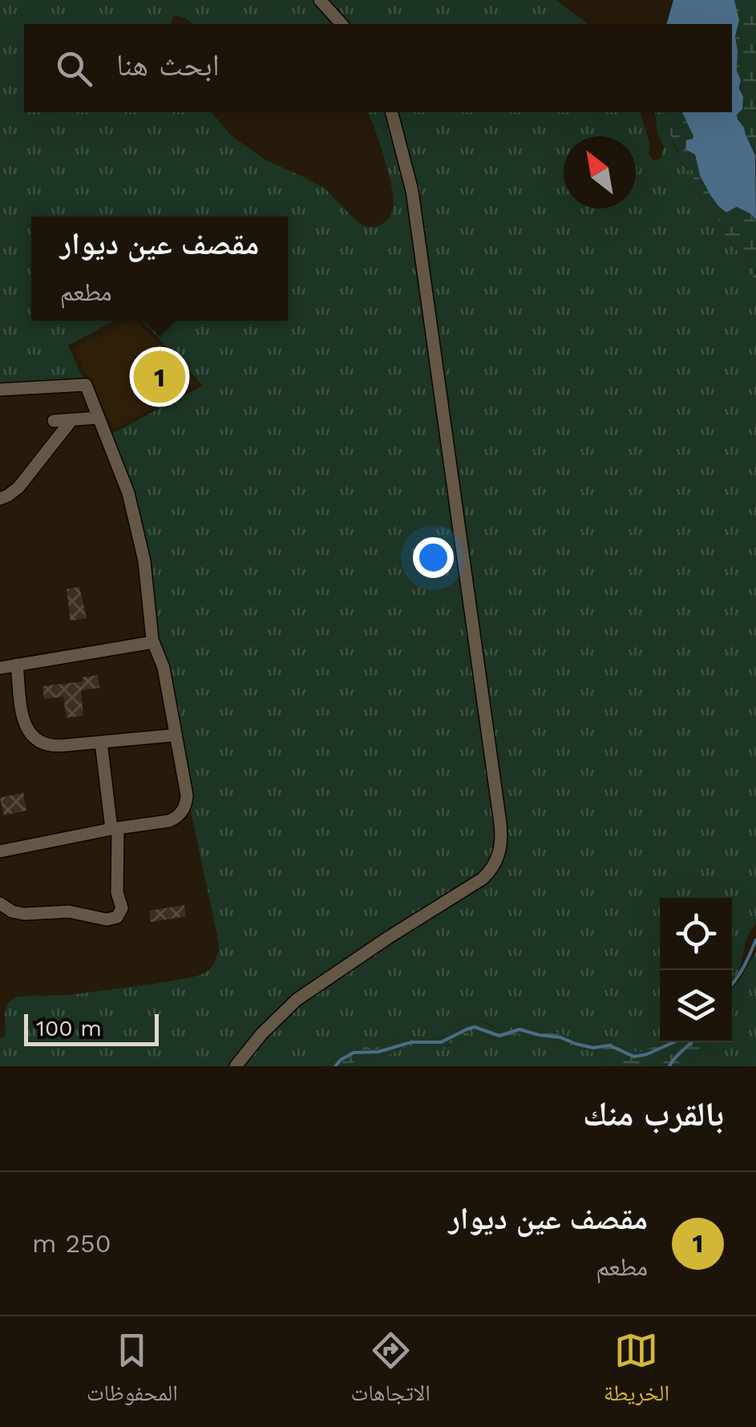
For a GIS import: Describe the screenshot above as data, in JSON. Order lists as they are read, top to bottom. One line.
{"scale_bar":"100 m","north":"top left","page":{"search":"ابحث هنا","popup":["مقصف عين ديوار","مطعم"],"pins":"1","scale":"100 m","heading":"بالقرب منك","list":[{"mark":"1","name":"مقصف عين ديوار","note":"مطعم","value":"250 m"}],"nav":["الخريطة","الاتجاهات","المحفوظات"]}}
